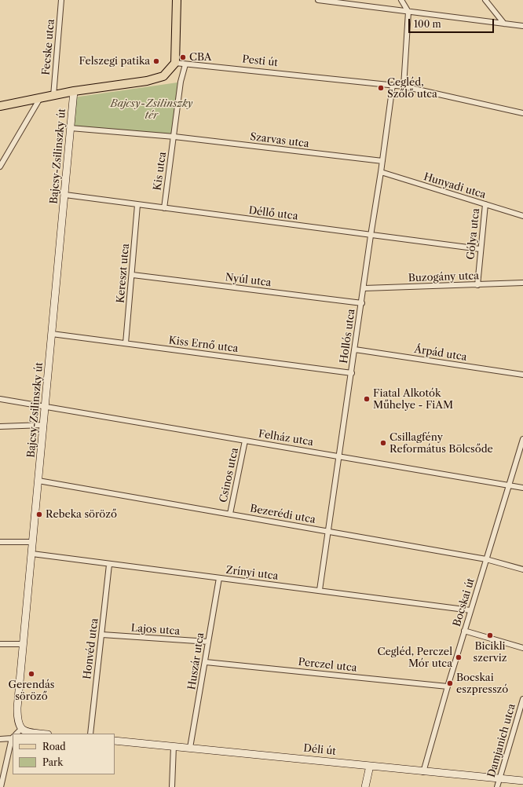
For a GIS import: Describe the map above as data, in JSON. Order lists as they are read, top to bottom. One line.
{"streets":{"main road":["Bajcsy-Zsilinszky út","Déli út"],"street":["Fecske utca","Pesti út","Szarvas utca","Kis utca","Hunyadi utca","Déllő utca","Gólya utca","Kereszt utca","Buzogány utca","Nyúl utca","Hollós utca","Kiss Ernő utca","Árpád utca","Felház utca","Csinos utca","Bezerédi utca","Zrínyi utca","Bocskai út","Lajos utca","Honvéd utca","Huszár utca","Perczel utca","Damjanich utca"]},"crossings":[["Pesti út","Hollós utca"],["Szarvas utca","Kis utca"],["Szarvas utca","Hollós utca"],["Bajcsy-Zsilinszky út","Déllő utca"],["Bajcsy-Zsilinszky út","Kiss Ernő utca"],["Bajcsy-Zsilinszky út","Felház utca"],["Bajcsy-Zsilinszky út","Bezerédi utca"],["Bajcsy-Zsilinszky út","Zrínyi utca"],["Kis utca","Déllő utca"],["Hunyadi utca","Gólya utca"],["Hunyadi utca","Hollós utca"],["Déllő utca","Gólya utca"],["Déllő utca","Kereszt utca"],["Déllő utca","Hollós utca"],["Gólya utca","Buzogány utca"],["Kereszt utca","Nyúl utca"],["Kereszt utca","Kiss Ernő utca"],["Buzogány utca","Hollós utca"],["Nyúl utca","Hollós utca"],["Hollós utca","Kiss Ernő utca"],["Hollós utca","Árpád utca"],["Hollós utca","Felház utca"],["Hollós utca","Bezerédi utca"],["Hollós utca","Zrínyi utca"],["Felház utca","Csinos utca"],["Felház utca","Bocskai út"],["Csinos utca","Bezerédi utca"],["Bezerédi utca","Bocskai út"],["Zrínyi utca","Bocskai út"],["Zrínyi utca","Honvéd utca"],["Zrínyi utca","Huszár utca"],["Bocskai út","Perczel utca"],["Bocskai út","Déli út"],["Lajos utca","Honvéd utca"],["Lajos utca","Huszár utca"],["Huszár utca","Perczel utca"],["Huszár utca","Déli út"],["Damjanich utca","Déli út"]],"parks":["Bajcsy-Zsilinszky tér"],"places":["CBA","Felszegi patika","Cegléd, Szőlő utca","Fiatal Alkotók Műhelye - FiAM","Csillagfény Református Bölcsőde","Rebeka söröző","Bicikli szerviz","Cegléd, Perczel Mór utca","Gerendás söröző","Bocskai eszpresszó"],"legend":["Road","Park"],"scale_bar":"100 m"}
